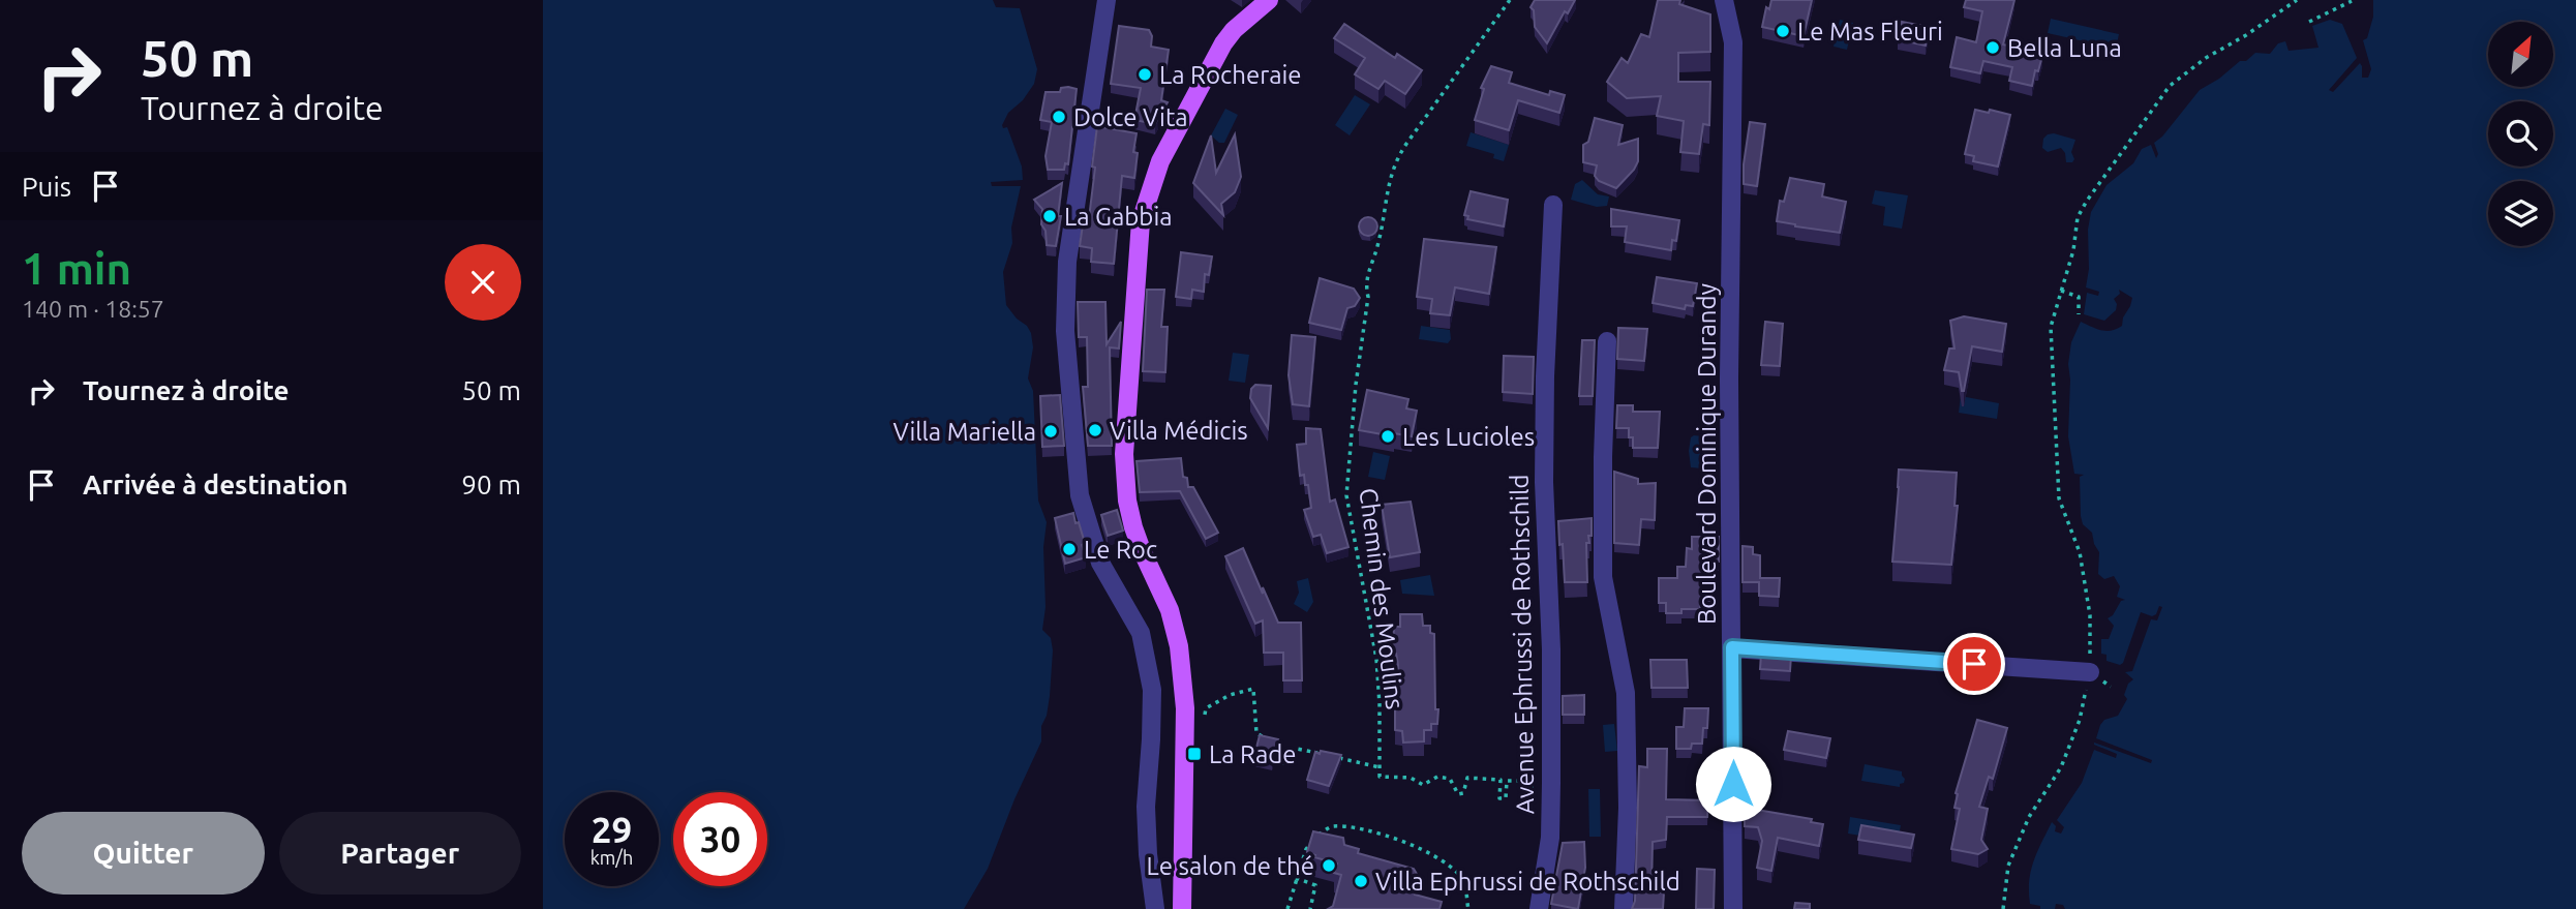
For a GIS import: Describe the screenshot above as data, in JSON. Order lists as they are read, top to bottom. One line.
{"streets":{"street":["Boulevard Dominique Durandy","Avenue Ephrussi de Rothschild"],"path":["Chemin des Moulins"]},"places":{"other":["Le Mas Fleuri","Bella Luna","La Rocheraie","Dolce Vita","La Gabbia","Villa Médicis","Villa Mariella","Les Lucioles","Le Roc","Le salon de thé","Villa Ephrussi de Rothschild"],"transit":["La Rade"]},"north":"top right","page":{"turn":["50 m","Tournez à droite"],"then":"Puis","heading":["1 min","140 m · 18:57"],"list":[{"name":"Tournez à droite","value":"50 m"},{"name":"Arrivée à destination","value":"90 m"}],"speed":"29 km/h","limit":"30","buttons":["Quitter","Partager"]}}
